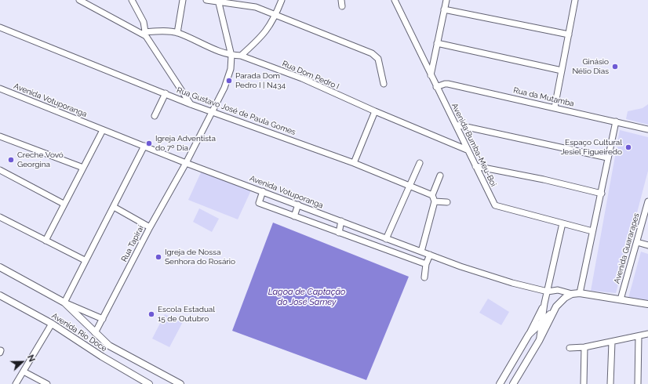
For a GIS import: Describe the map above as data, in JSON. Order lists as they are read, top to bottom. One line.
{"streets":{"main road":["Avenida Rio Doce"],"street":["Rua Dom Pedro I","Rua da Mutamba","Avenida Votuporanga","Rua Gustavo José de Paula Gomes","Avenida Bumba-Meu-Boi","Rua Tapiraí","Avenida Guararapes"]},"crossings":[["Rua Dom Pedro I","Avenida Bumba-Meu-Boi"],["Rua Dom Pedro I","Rua Tapiraí"],["Rua da Mutamba","Avenida Bumba-Meu-Boi"],["Avenida Votuporanga","Rua Tapiraí"],["Rua Gustavo José de Paula Gomes","Rua Tapiraí"],["Rua Tapiraí","Avenida Rio Doce"]],"water":["Lagoa de Captação do José Sarney"],"places":["Ginásio Nélio Dias","Parada Dom Pedro I | N434","Igreja Adventista do 7º Dia","Espaço Cultural Jesiel Figueiredo","Creche Vovó Georgina","Igreja de Nossa Senhora do Rosário","Escola Estadual 15 de Outubro"],"north":"right"}
